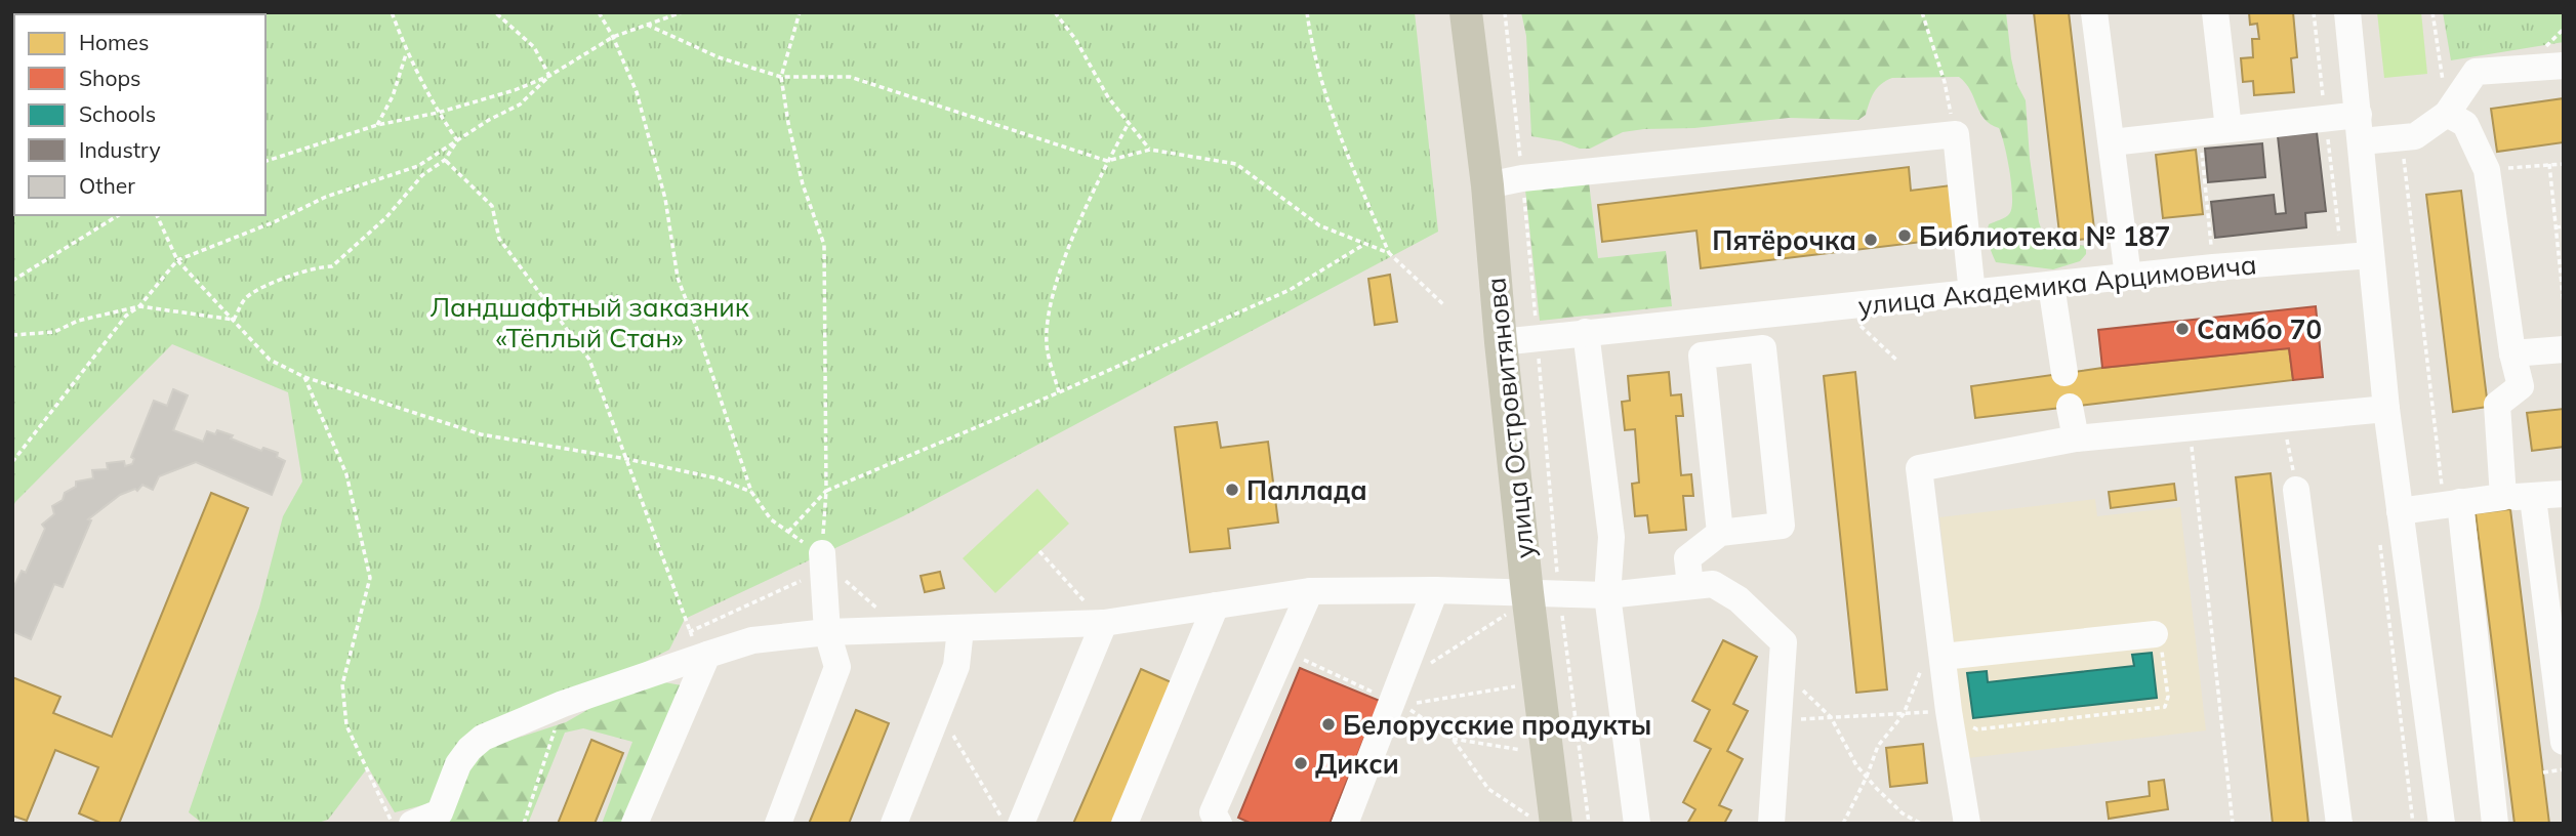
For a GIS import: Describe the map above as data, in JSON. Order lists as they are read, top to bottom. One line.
{"streets":{"main road":["улица Островитянова"],"street":["улица Академика Арцимовича"]},"crossings":[["улица Академика Арцимовича","улица Островитянова"]],"parks":["Ландшафтный заказник «Тёплый Стан»"],"places":["Библиотека № 187","Пятёрочка","Самбо 70","Паллада","Белорусские продукты","Дикси"],"legend":["Homes","Shops","Schools","Industry","Other"]}
